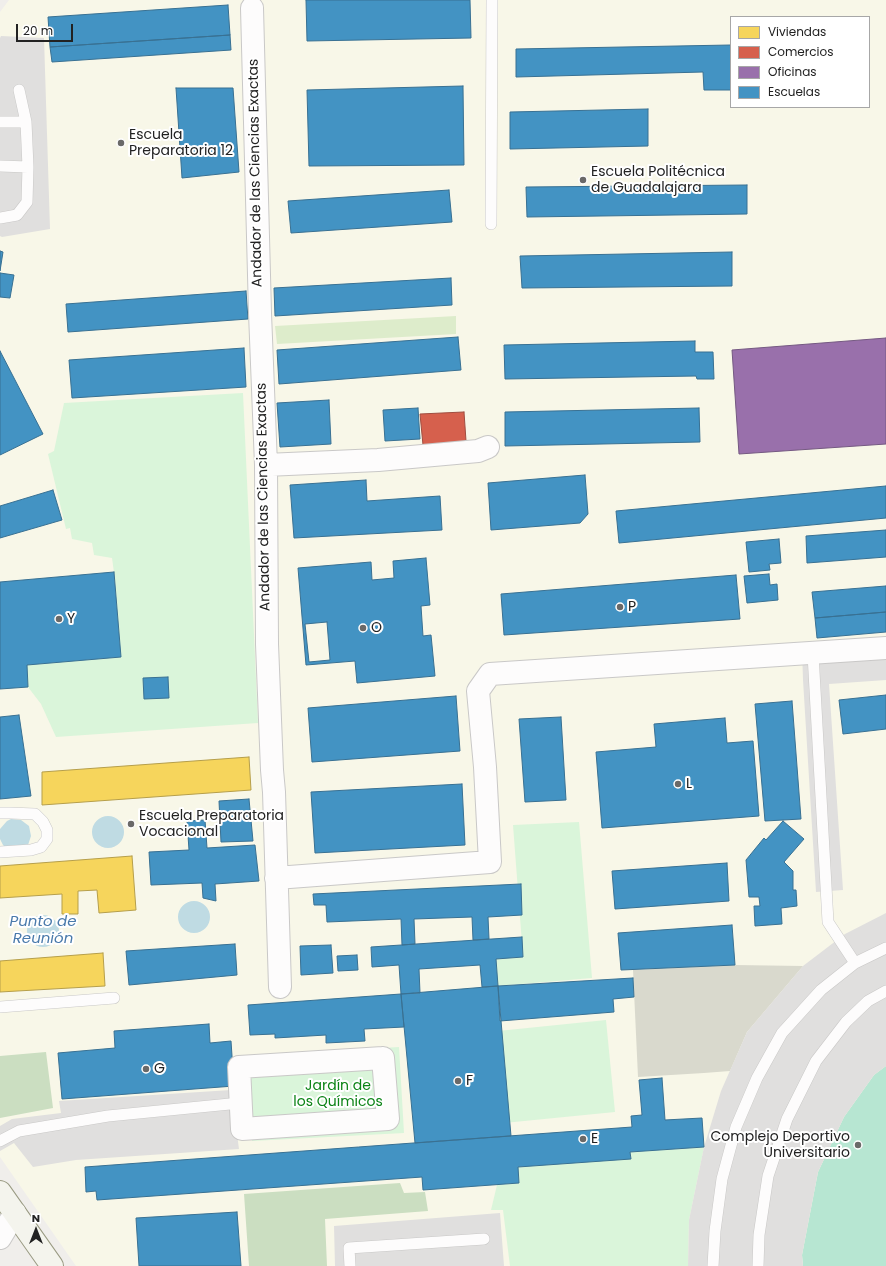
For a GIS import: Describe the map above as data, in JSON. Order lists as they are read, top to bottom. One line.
{"streets":{"street":["Andador de las Ciencias Exactas"]},"water":["Punto de Reunión"],"parks":["Jardín de los Químicos"],"places":["Escuela Preparatoria 12","Escuela Politécnica de Guadalajara","P","Y","O","L","Escuela Preparatoria Vocacional","G","F","E","Complejo Deportivo Universitario"],"legend":["Viviendas","Comercios","Oficinas","Escuelas"],"scale_bar":"20 m","north":"top"}
